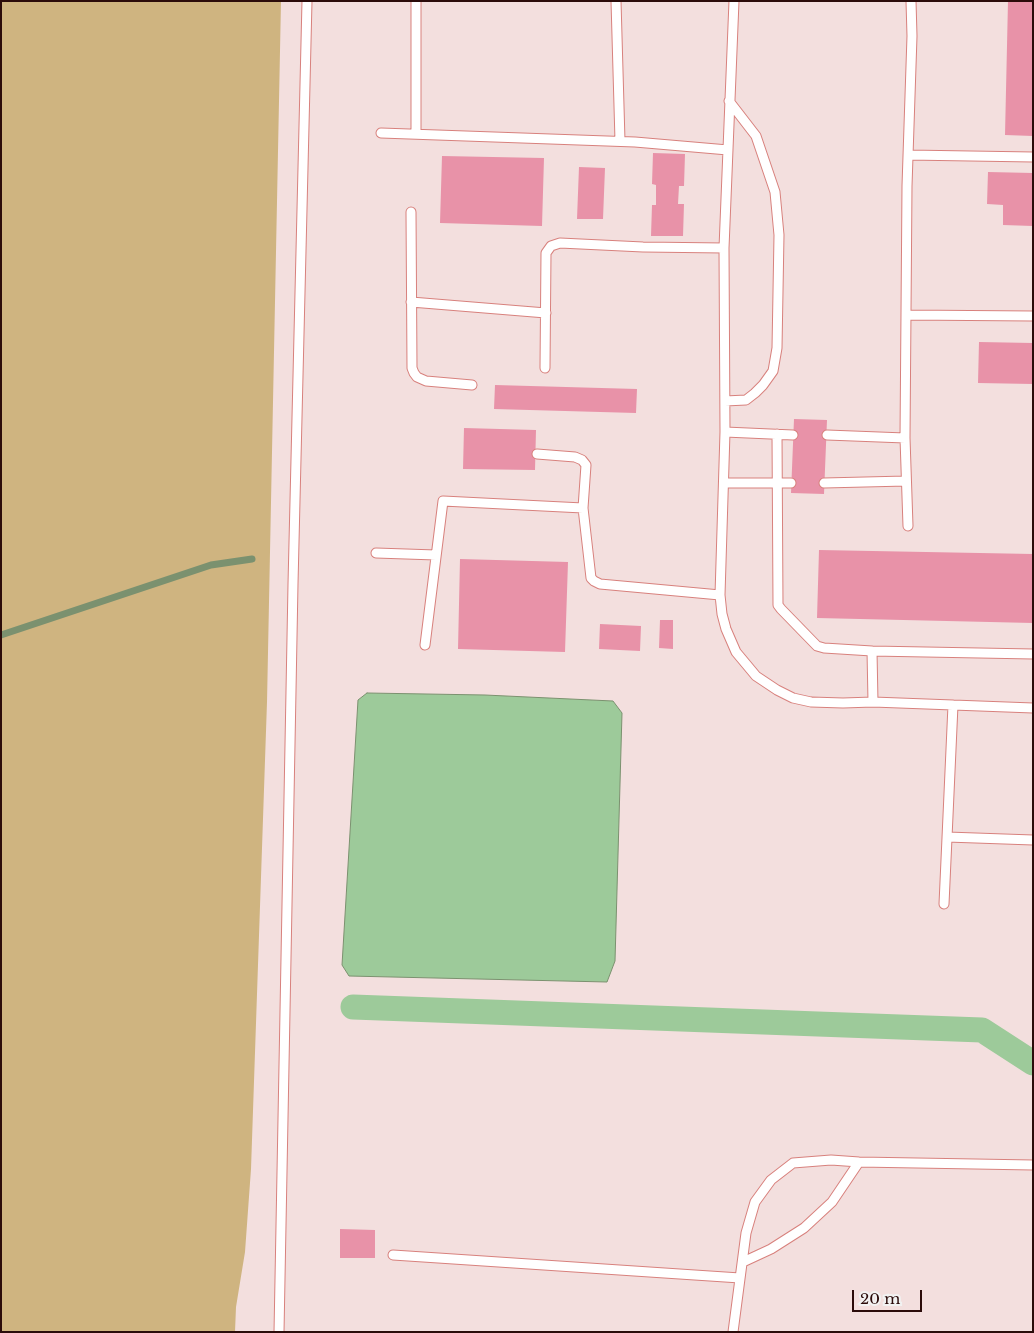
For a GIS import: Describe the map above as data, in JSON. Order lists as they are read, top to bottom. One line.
{"scale_bar":"20 m"}
